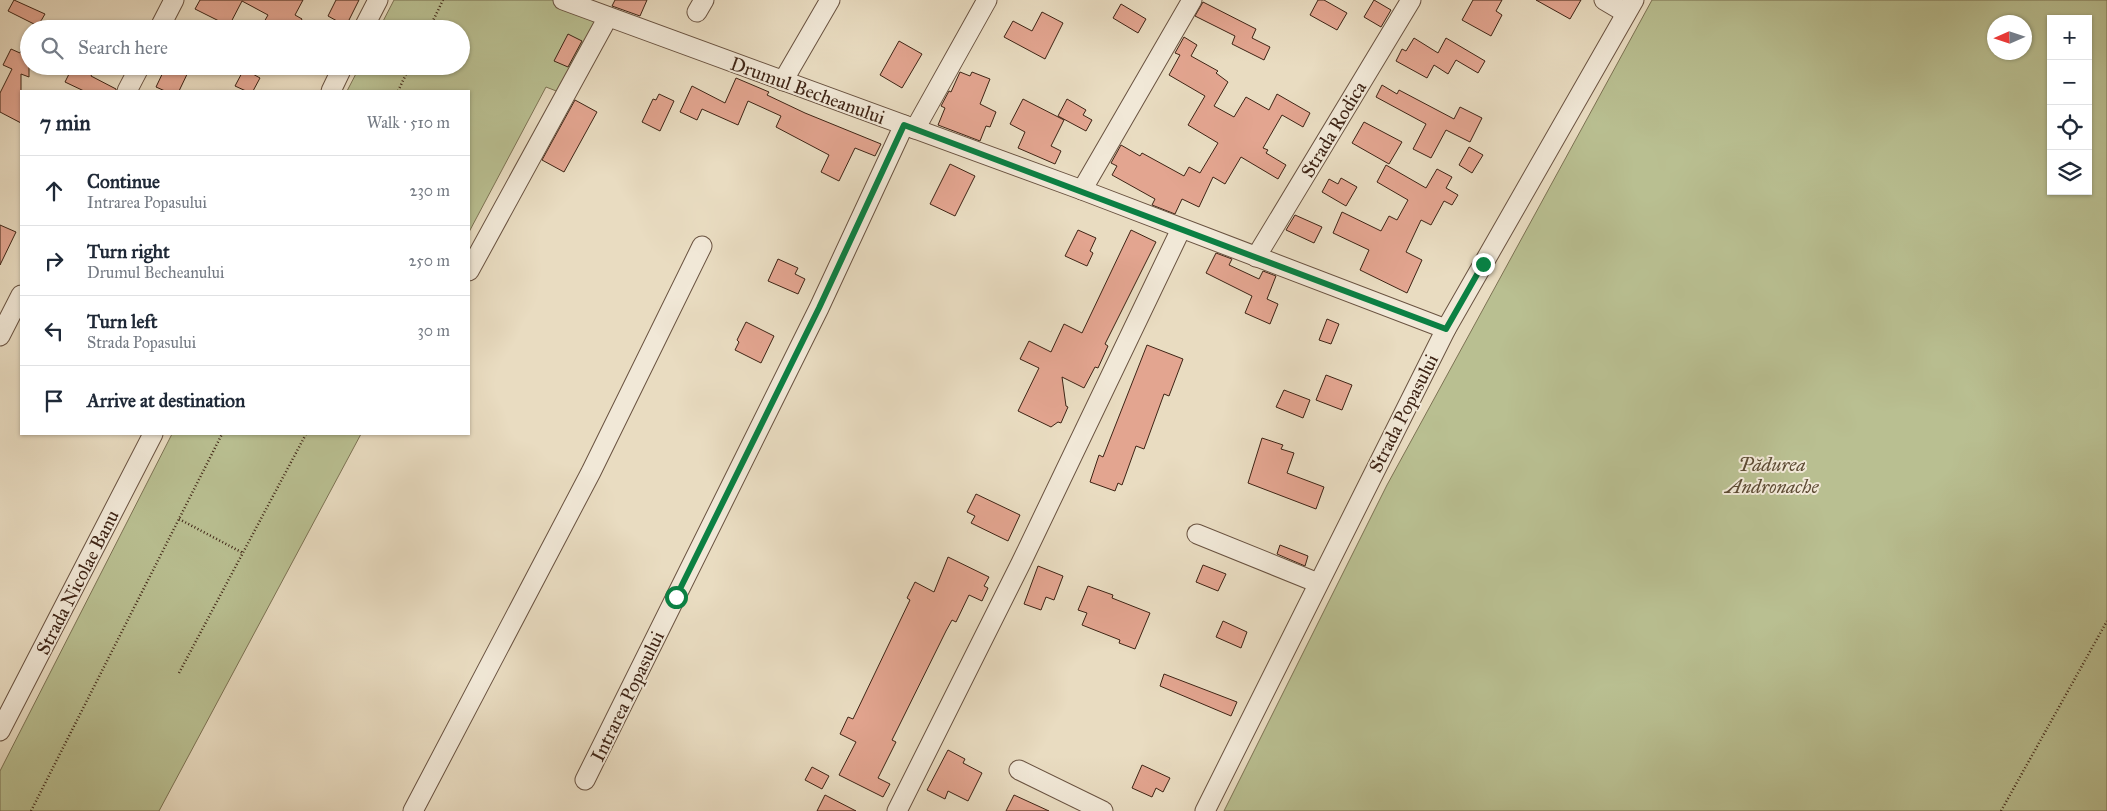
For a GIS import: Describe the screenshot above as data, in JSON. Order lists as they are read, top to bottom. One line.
{"streets":{"street":["Drumul Becheanului","Strada Rodica","Strada Popasului","Strada Nicolae Banu","Intrarea Popasului"]},"crossings":[["Drumul Becheanului","Strada Rodica"],["Drumul Becheanului","Strada Popasului"],["Drumul Becheanului","Intrarea Popasului"]],"parks":["Pădurea Andronache"],"north":"left","page":{"map_buttons":["+","−"],"search":"Search here","heading":["7 min","Walk · 510 m"],"list":[["Continue","Intrarea Popasului","230 m"],["Turn right","Drumul Becheanului","250 m"],["Turn left","Strada Popasului","30 m"],"Arrive at destination"]}}
